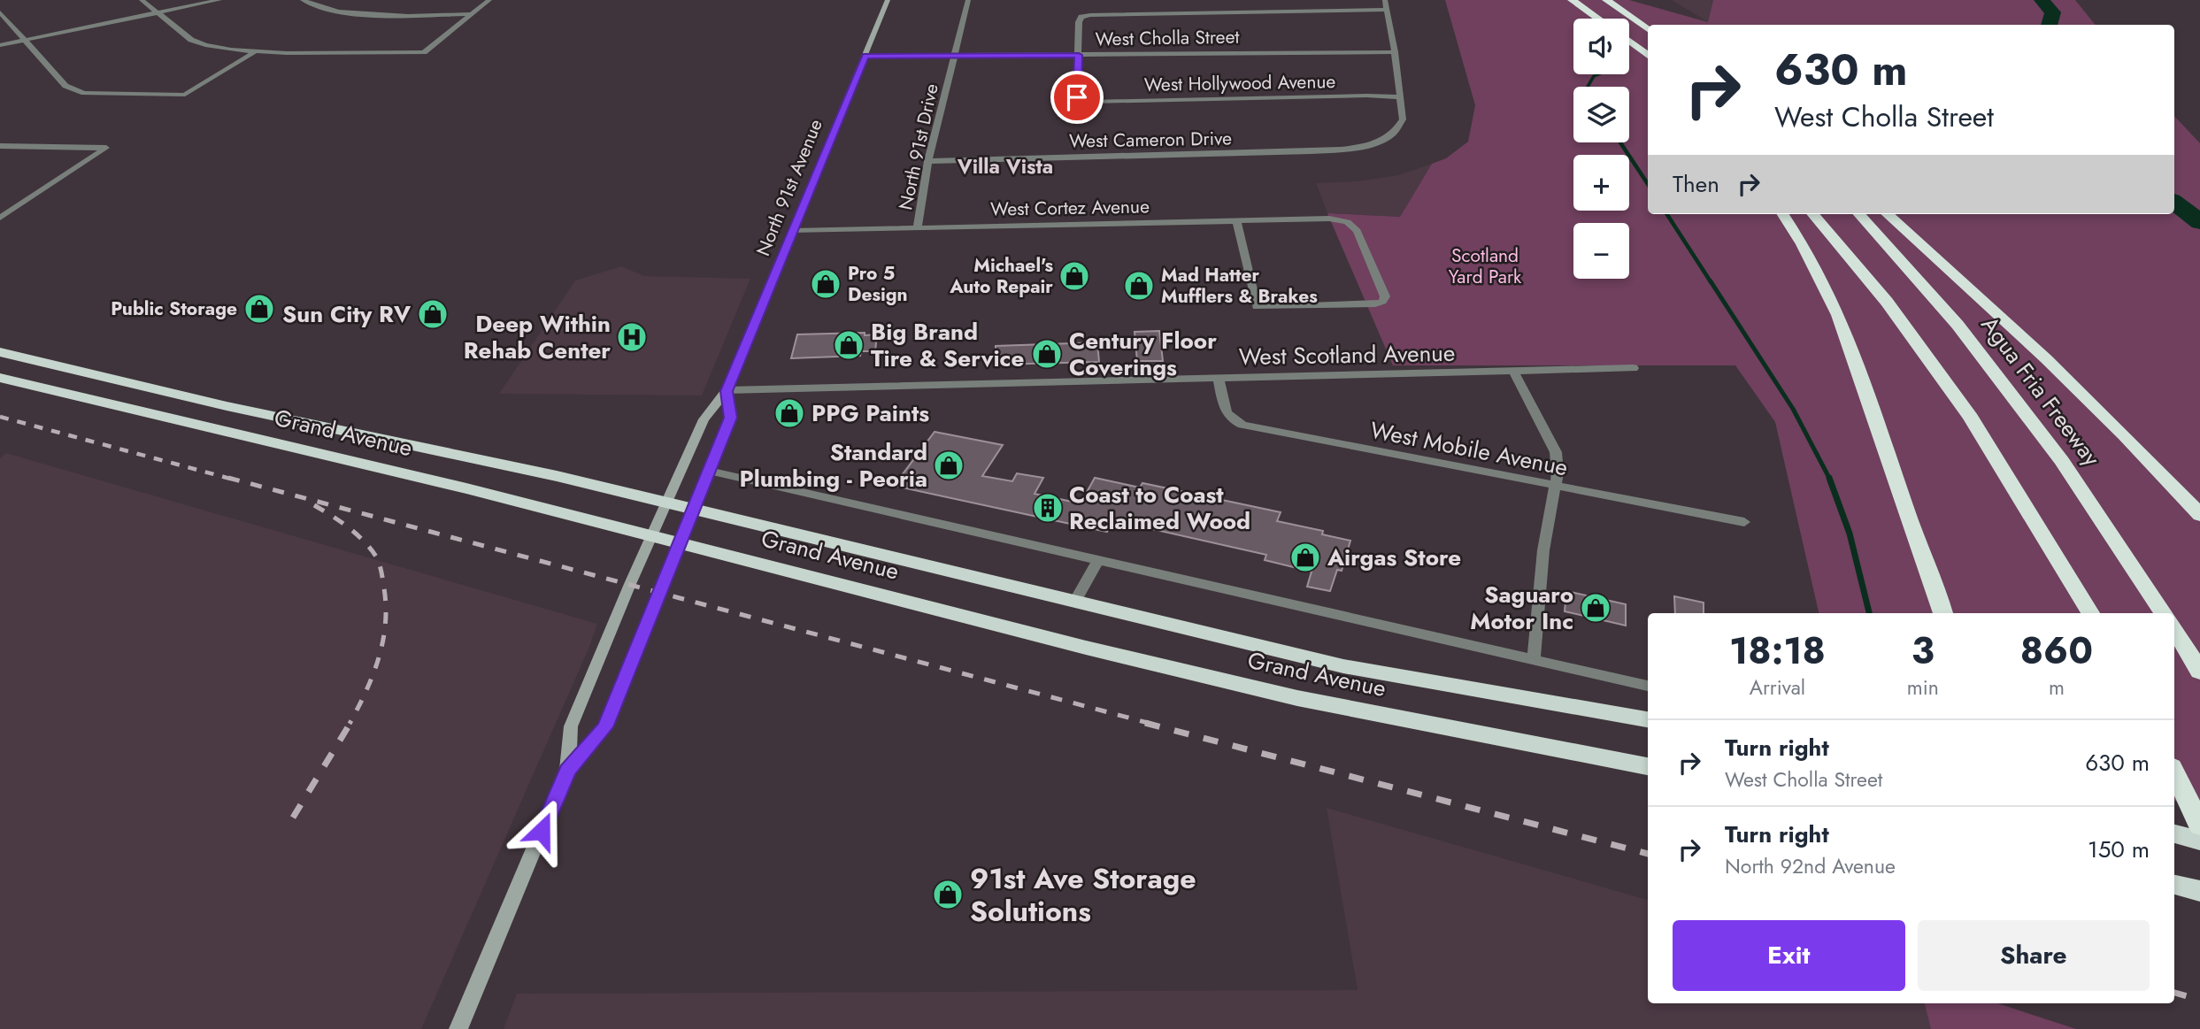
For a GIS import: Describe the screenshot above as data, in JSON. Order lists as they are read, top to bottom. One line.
{"streets":{"highway":["Agua Fria Freeway","Grand Avenue"],"main road":["North 91st Avenue"],"street":["West Cholla Street","West Hollywood Avenue","West Cameron Drive","North 91st Drive","West Cortez Avenue","West Scotland Avenue","West Mobile Avenue"]},"crossings":[["West Cholla Street","West Hollywood Avenue"],["West Cholla Street","North 91st Drive"],["West Cholla Street","North 91st Avenue"],["West Hollywood Avenue","West Cameron Drive"],["West Cameron Drive","North 91st Drive"],["North 91st Drive","West Cortez Avenue"],["North 91st Avenue","West Cortez Avenue"],["North 91st Avenue","West Scotland Avenue"],["North 91st Avenue","Grand Avenue"],["West Scotland Avenue","West Mobile Avenue"]],"districts":["Villa Vista"],"parks":["Scotland Yard Park"],"places":{"shop":["Michael's Auto Repair","Pro 5 Design","Mad Hatter Mufflers & Brakes","Public Storage","Sun City RV","Big Brand Tire & Service","Century Floor Coverings","PPG Paints","Standard Plumbing - Peoria","Airgas Store","Saguaro Motor Inc","91st Ave Storage Solutions"],"hospital":["Deep Within Rehab Center"],"building":["Coast to Coast Reclaimed Wood"]},"page":{"map_buttons":["+","−"],"turn":["630 m","West Cholla Street"],"then":"Then","eta":["18:18","Arrival","3","min","860","m"],"list":[{"name":"Turn right","note":"West Cholla Street","value":"630 m"},{"name":"Turn right","note":"North 92nd Avenue","value":"150 m"}],"buttons":["Exit","Share"]}}
